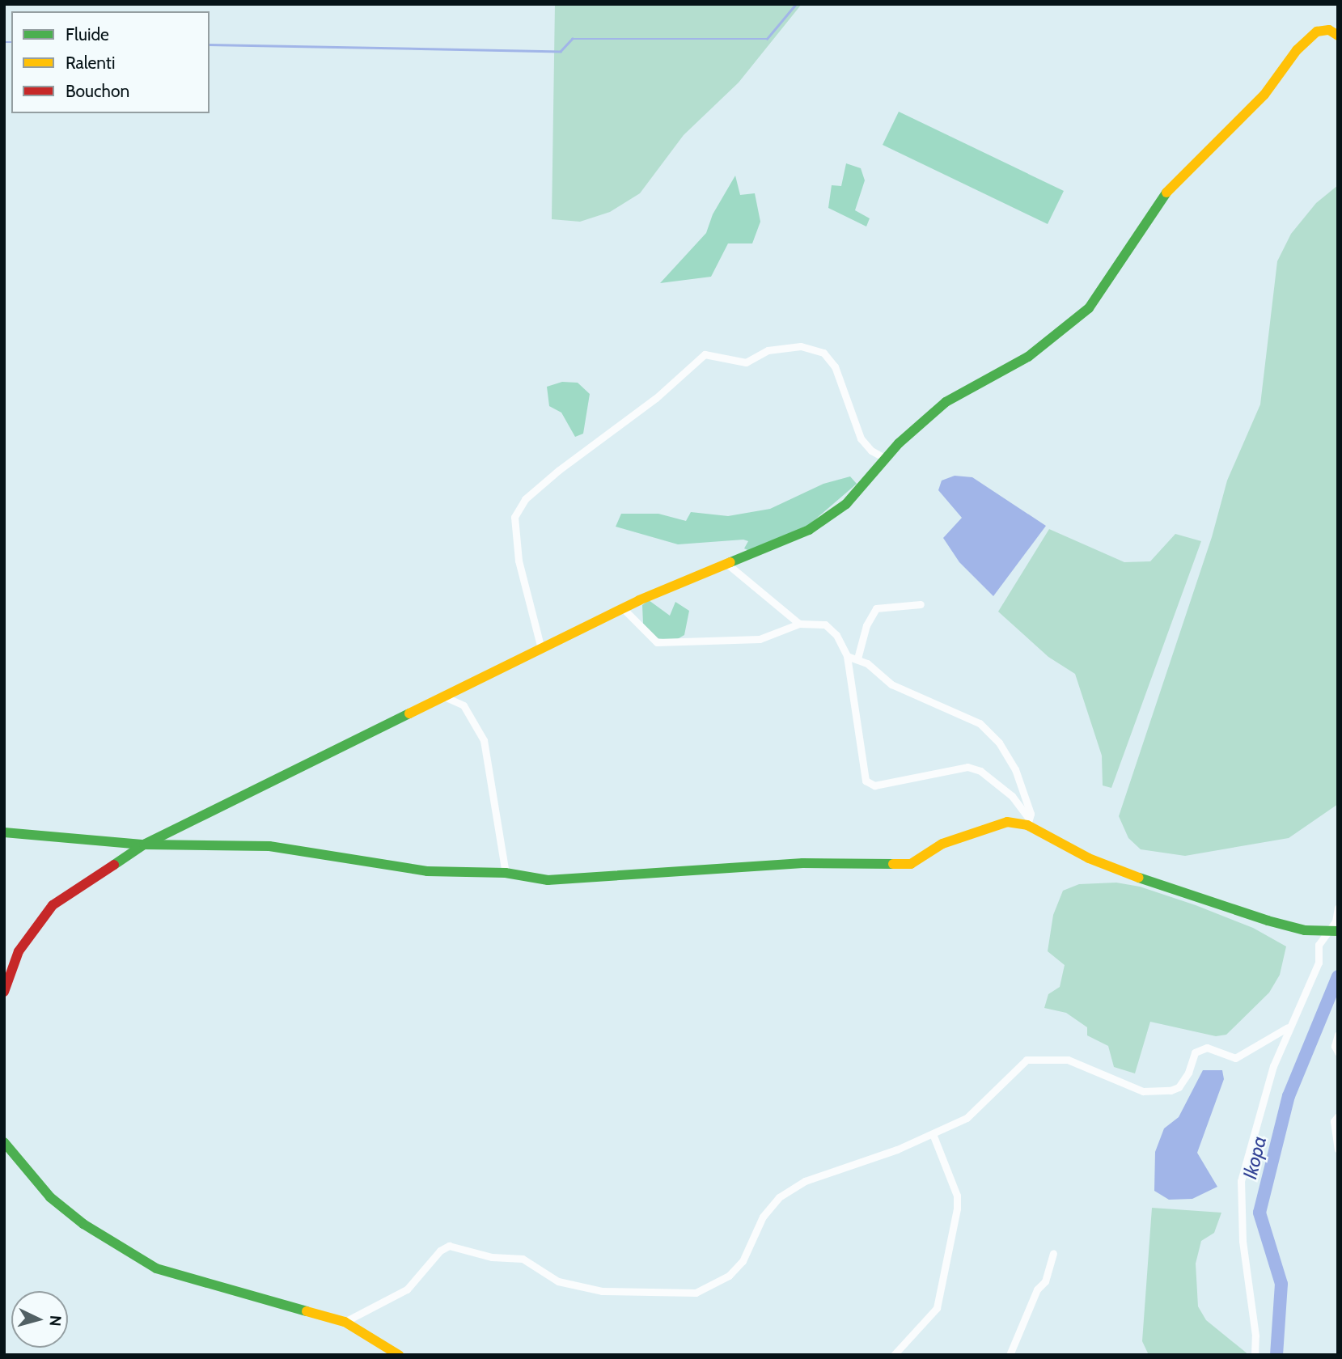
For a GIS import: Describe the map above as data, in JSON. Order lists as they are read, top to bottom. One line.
{"water":["Ikopa"],"legend":["Fluide","Ralenti","Bouchon"],"north":"right"}
